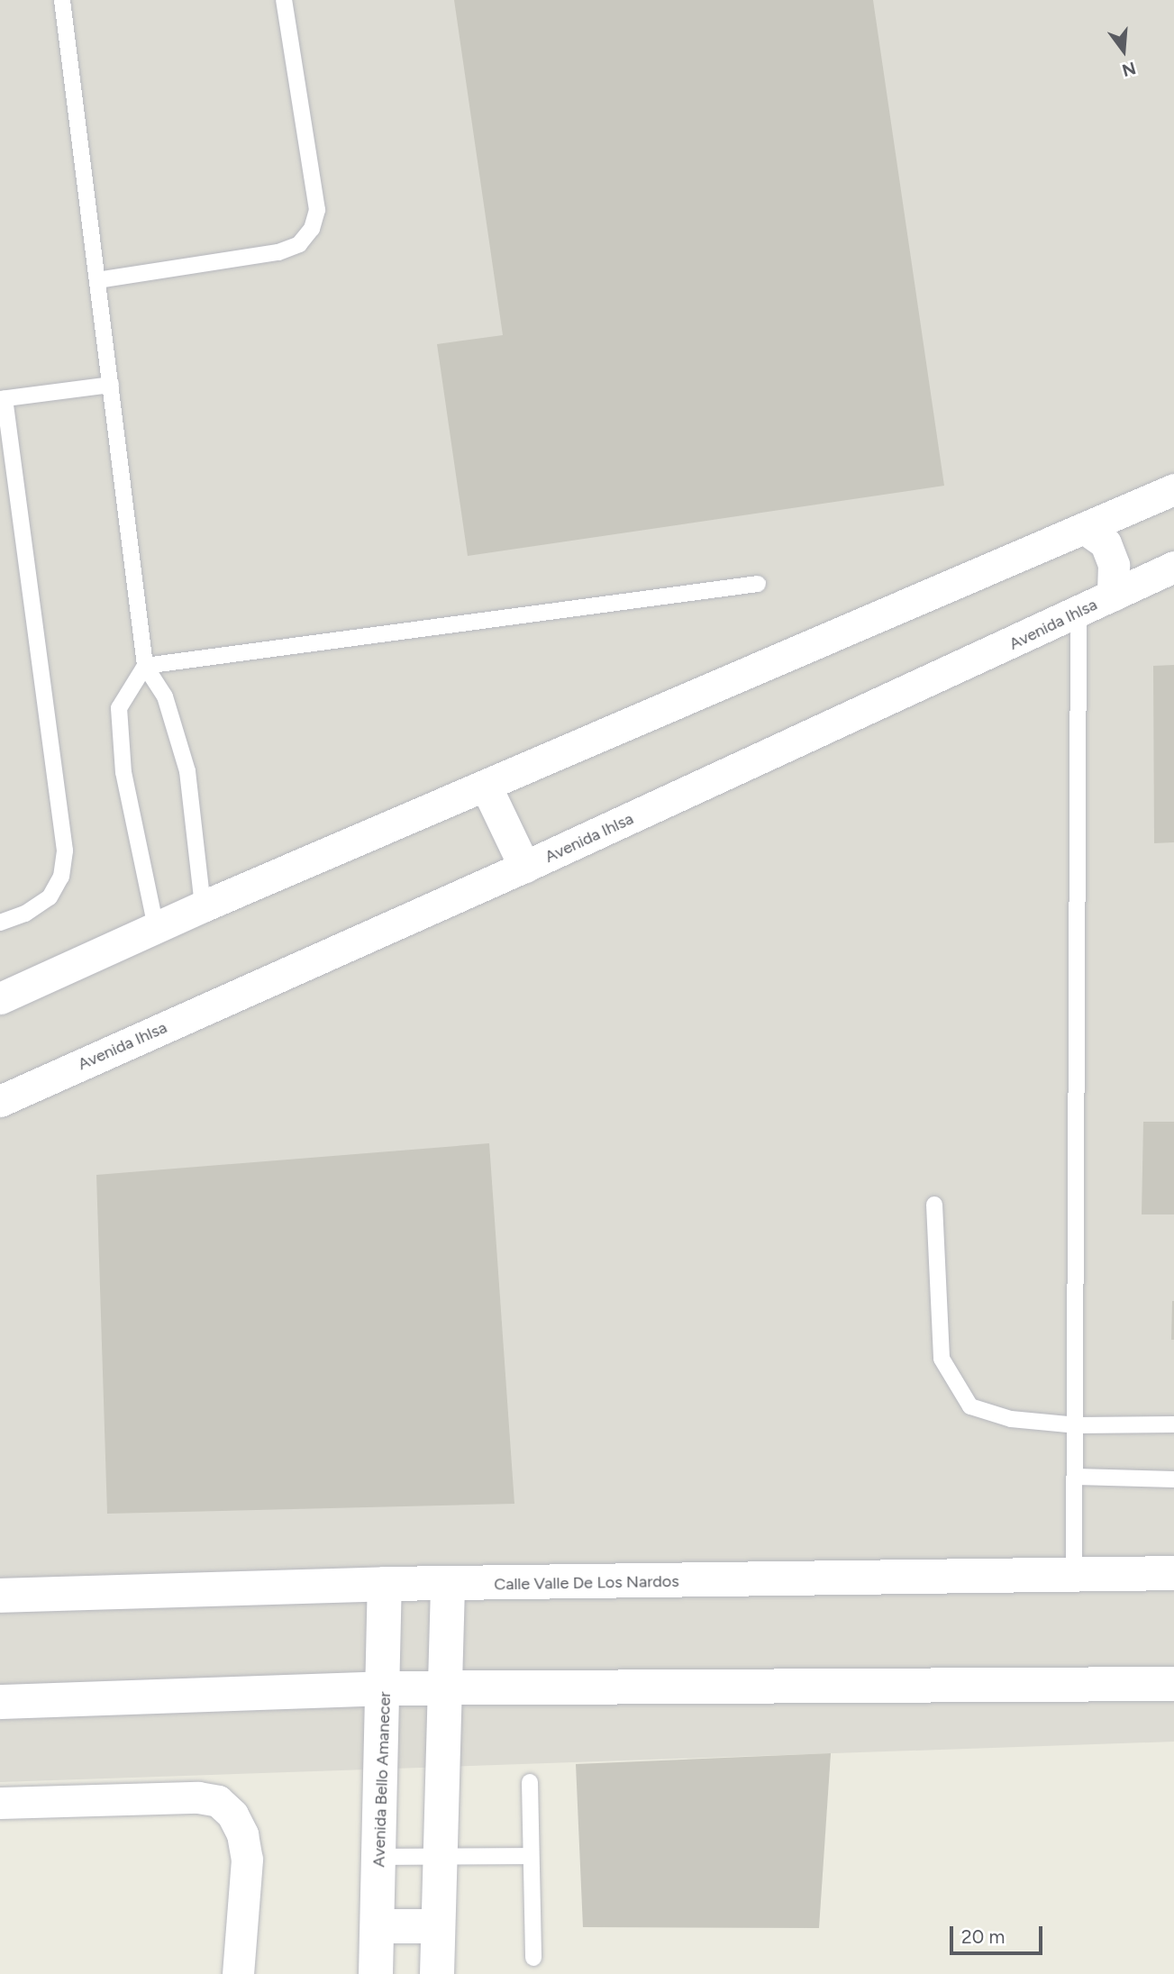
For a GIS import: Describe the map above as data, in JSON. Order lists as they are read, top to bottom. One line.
{"streets":{"street":["Avenida Ihlsa","Calle Valle De Los Nardos","Avenida Bello Amanecer"]},"crossings":[["Calle Valle De Los Nardos","Avenida Bello Amanecer"]],"scale_bar":"20 m","north":"bottom"}
